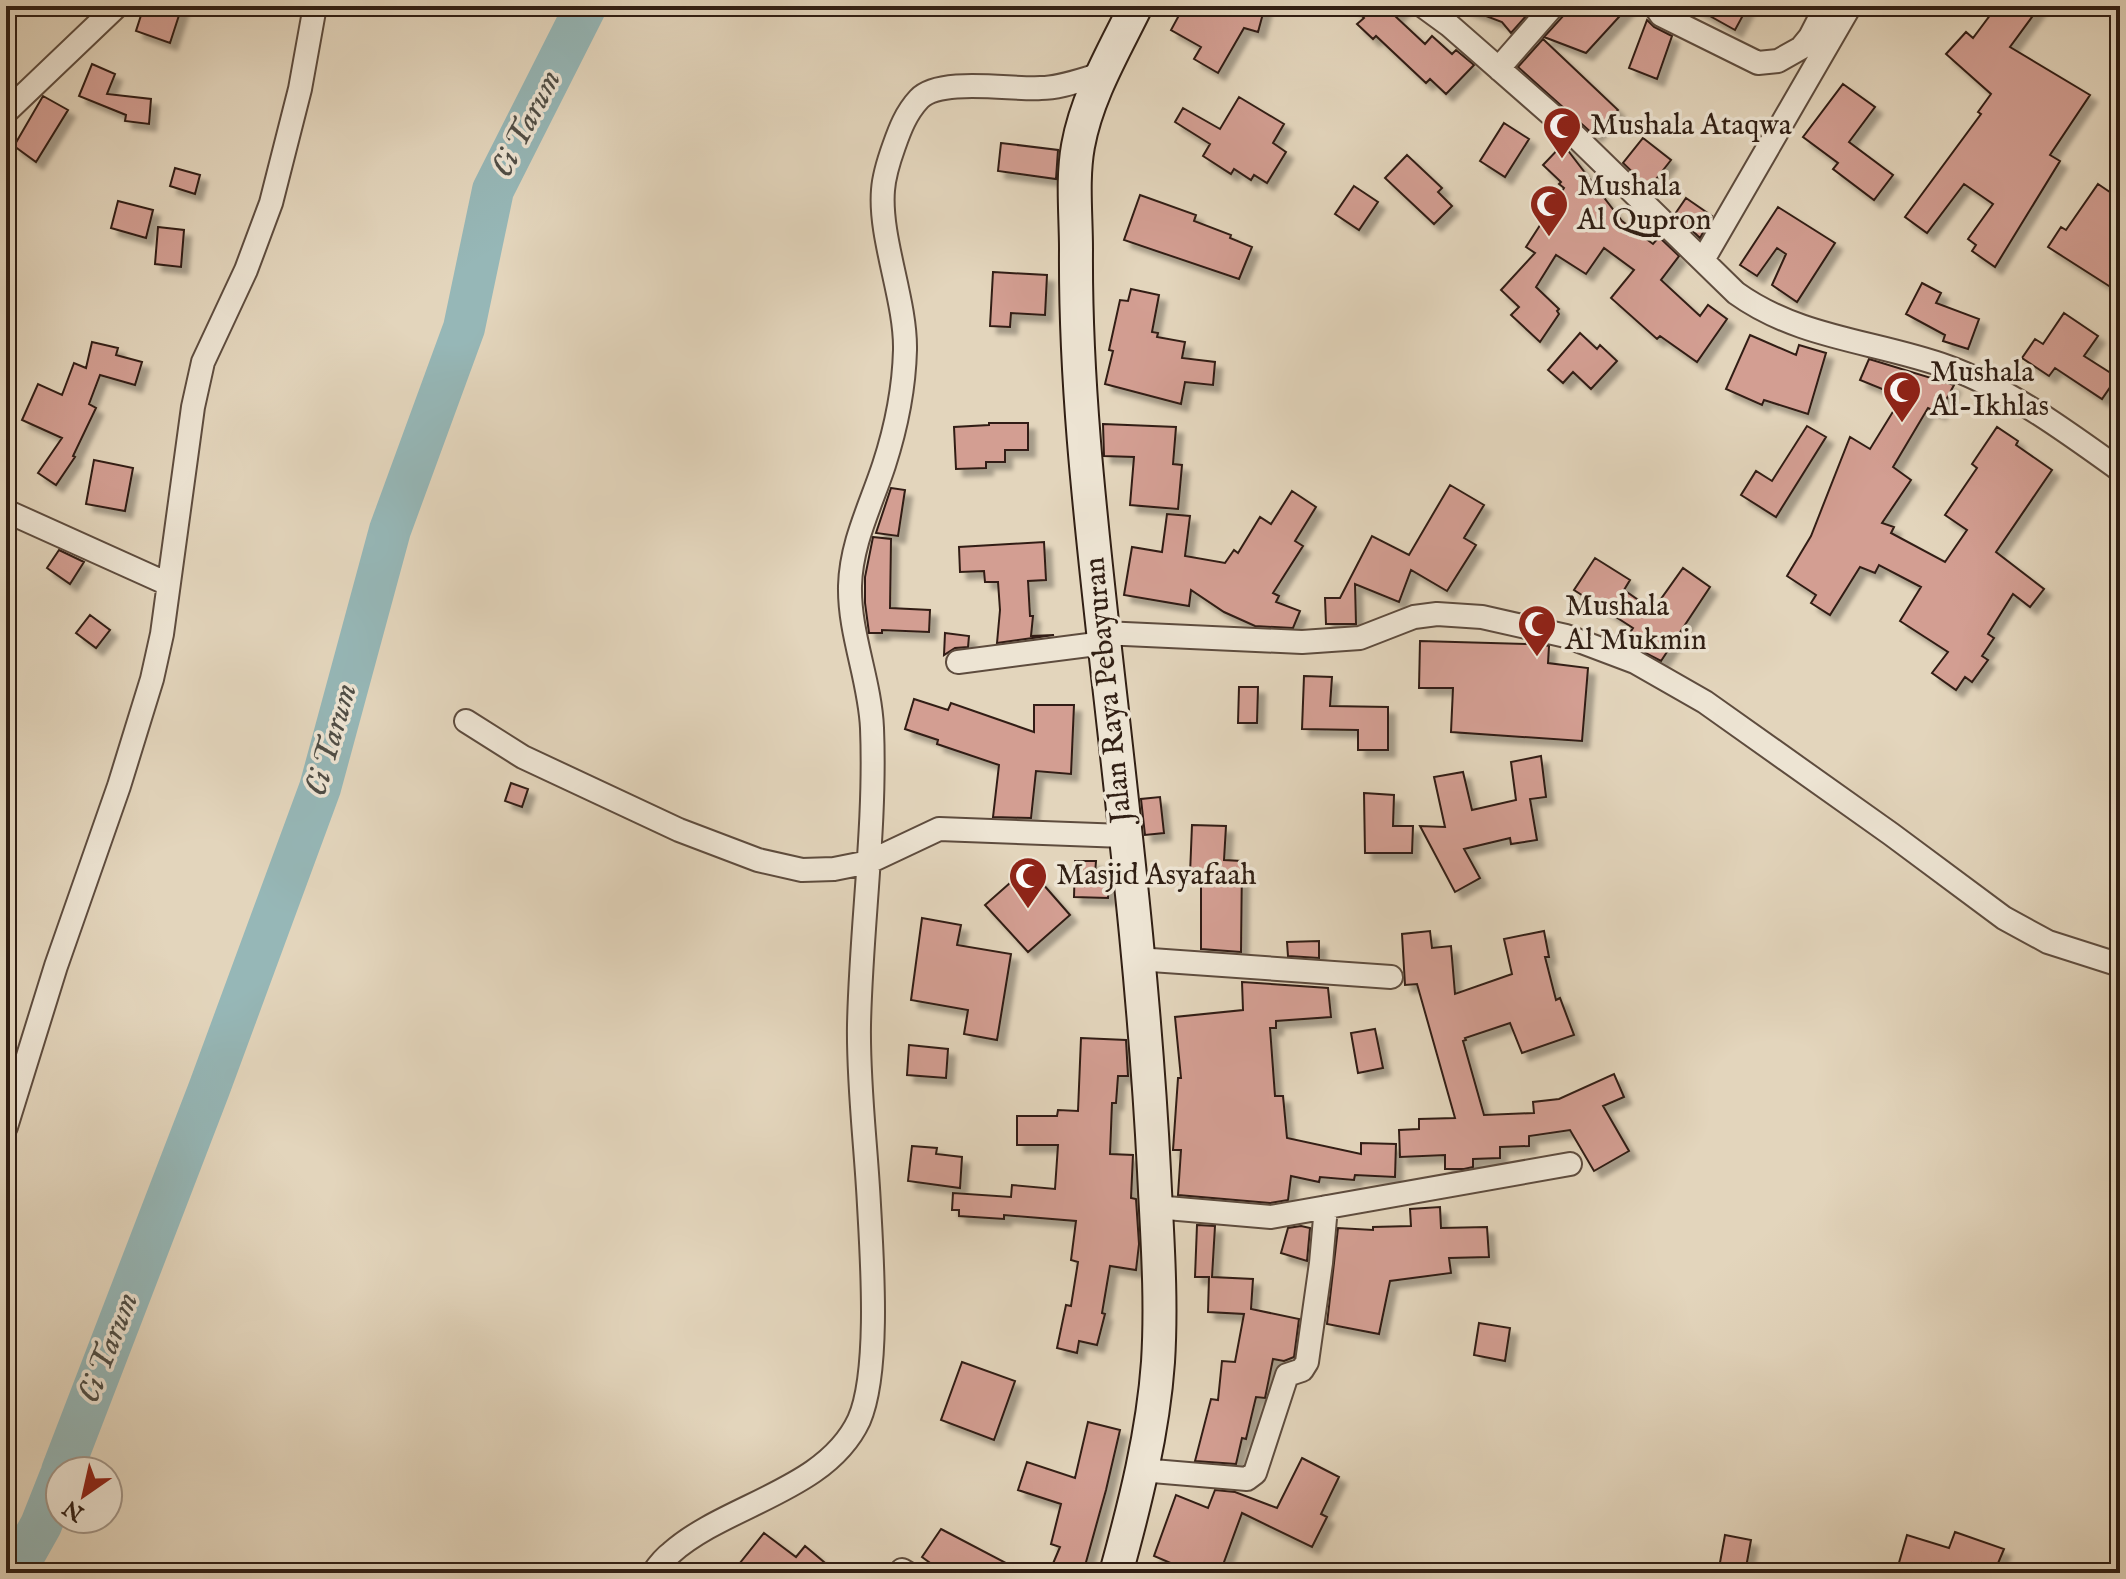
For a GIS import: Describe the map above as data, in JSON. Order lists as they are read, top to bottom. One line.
{"streets":{"main road":["Jalan Raya Pebayuran"]},"water":["Ci Tarum"],"places":{"mosque":["Mushala Ataqwa","Mushala Al Qupron","Mushala Al-Ikhlas","Mushala Al Mukmin","Masjid Asyafaah"]},"north":"bottom left"}
